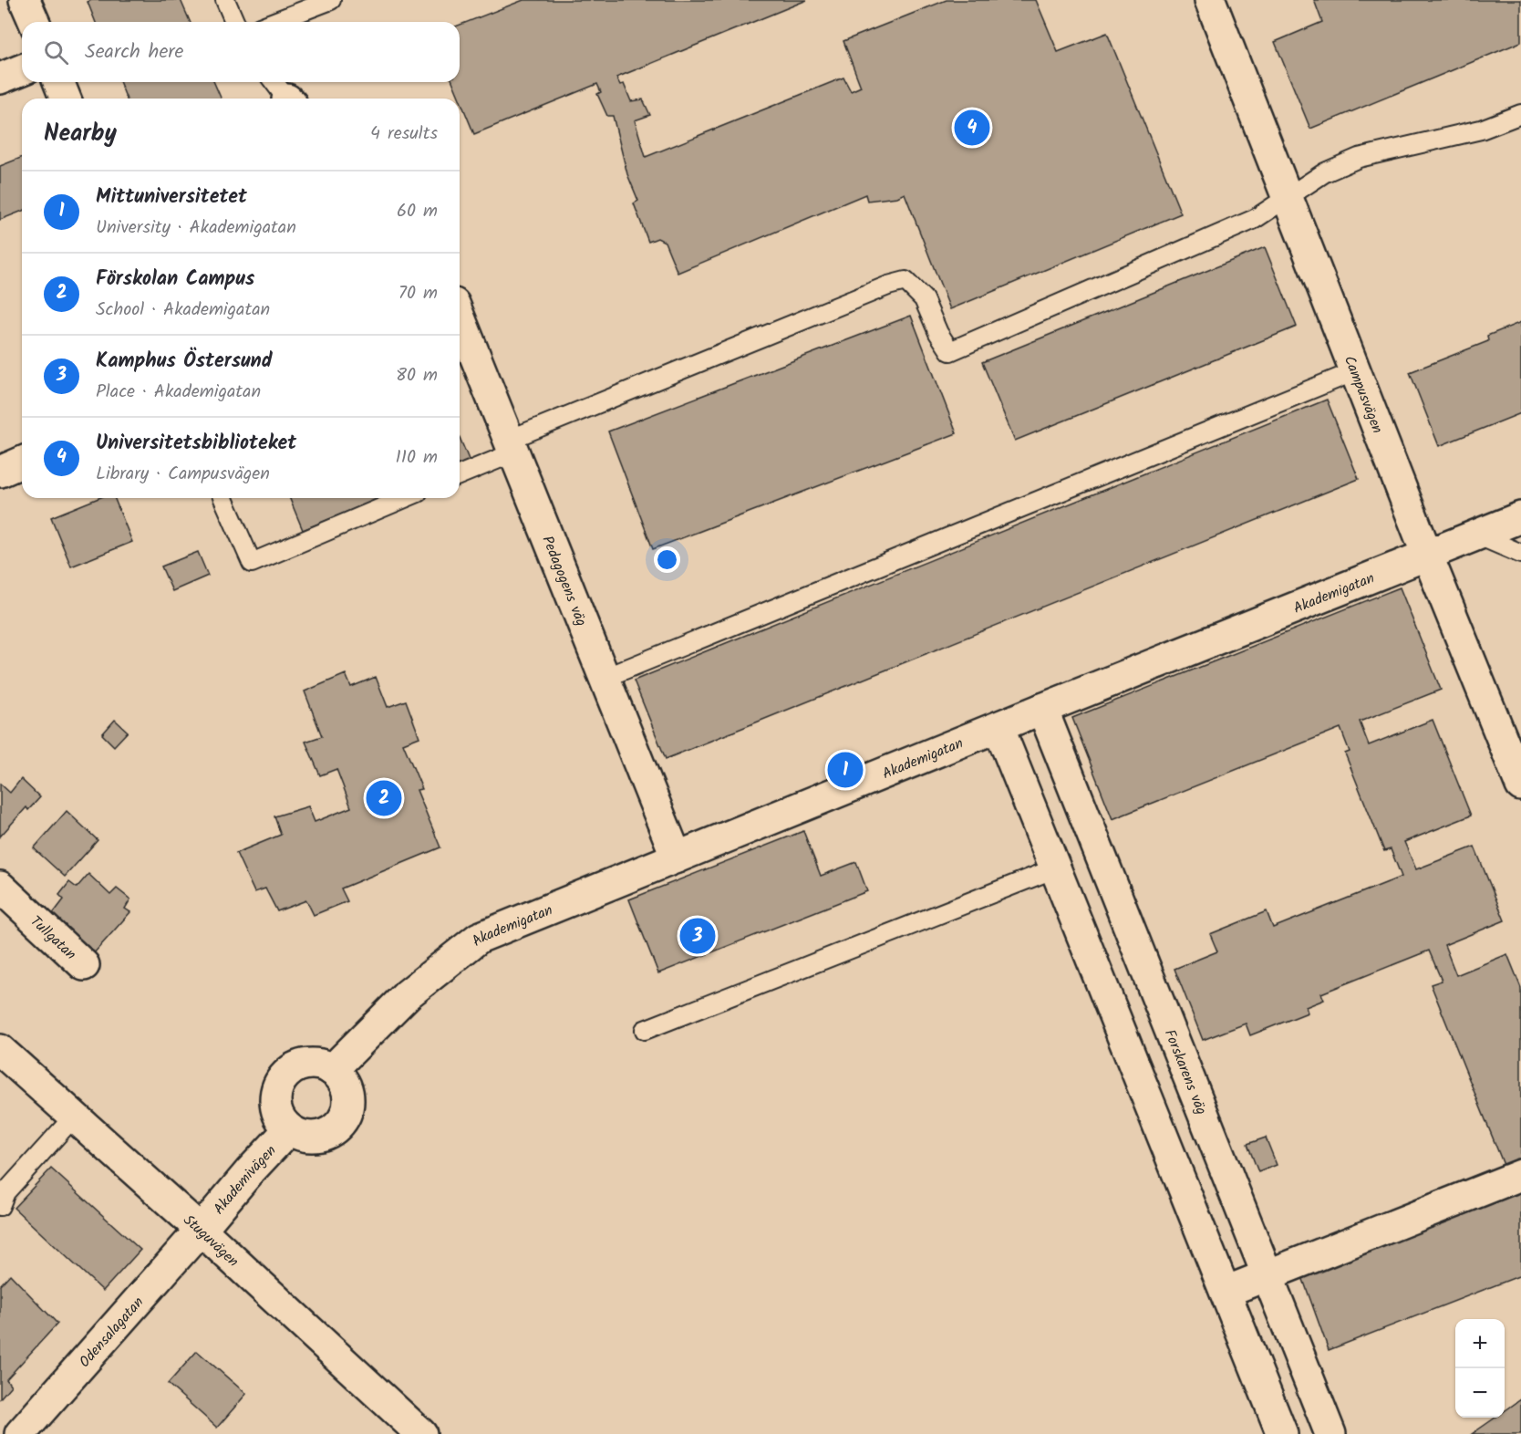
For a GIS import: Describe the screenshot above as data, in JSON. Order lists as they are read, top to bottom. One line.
{"streets":{"street":["Campusvägen","Pedagogens väg","Akademigatan","Tullgatan","Forskarens väg","Akademivägen","Stuguvägen","Odensalagatan"]},"crossings":[["Campusvägen","Akademigatan"],["Pedagogens väg","Akademigatan"],["Akademigatan","Forskarens väg"],["Akademigatan","Akademivägen"],["Akademivägen","Stuguvägen"],["Akademivägen","Odensalagatan"],["Stuguvägen","Odensalagatan"]],"page":{"search":"Search here","heading":["Nearby","4 results"],"pins":["4","1","2","3"],"list":[{"mark":"1","name":"Mittuniversitetet","note":"University · Akademigatan","value":"60 m"},{"mark":"2","name":"Förskolan Campus","note":"School · Akademigatan","value":"70 m"},{"mark":"3","name":"Kamphus Östersund","note":"Place · Akademigatan","value":"80 m"},{"mark":"4","name":"Universitetsbiblioteket","note":"Library · Campusvägen","value":"110 m"}],"map_buttons":["+","−"]}}
